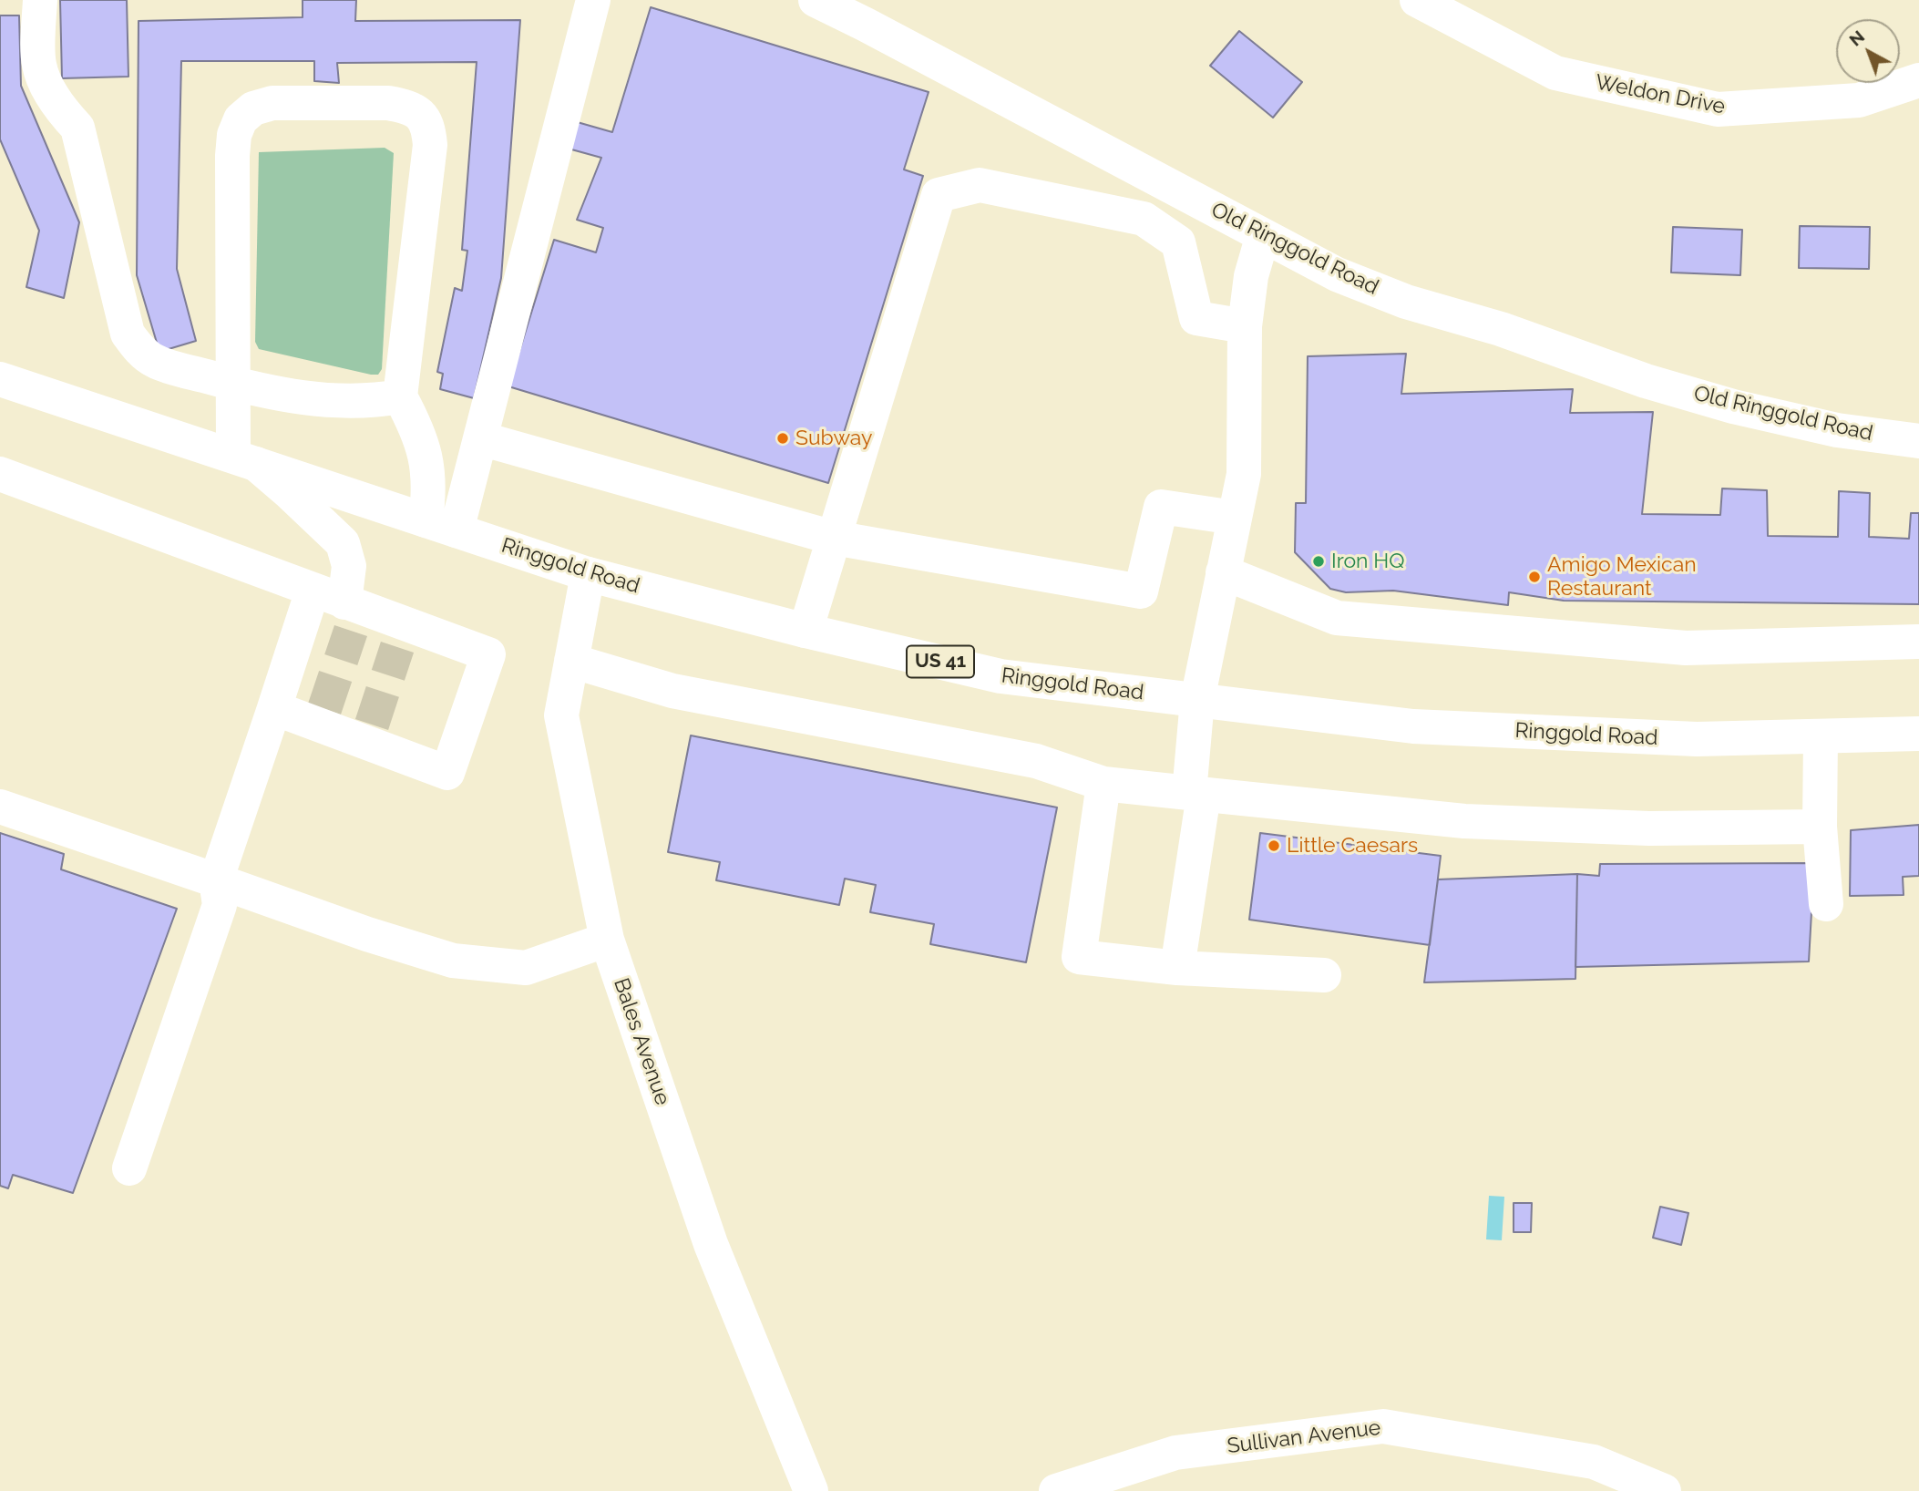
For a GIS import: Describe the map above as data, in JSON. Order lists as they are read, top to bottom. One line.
{"streets":{"street":["Weldon Drive","Old Ringgold Road","Ringgold Road","US 41","Bales Avenue","Sullivan Avenue"]},"crossings":[["Ringgold Road","Bales Avenue"]],"places":["Subway","Iron HQ","Amigo Mexican Restaurant","Little Caesars"],"north":"top left"}
